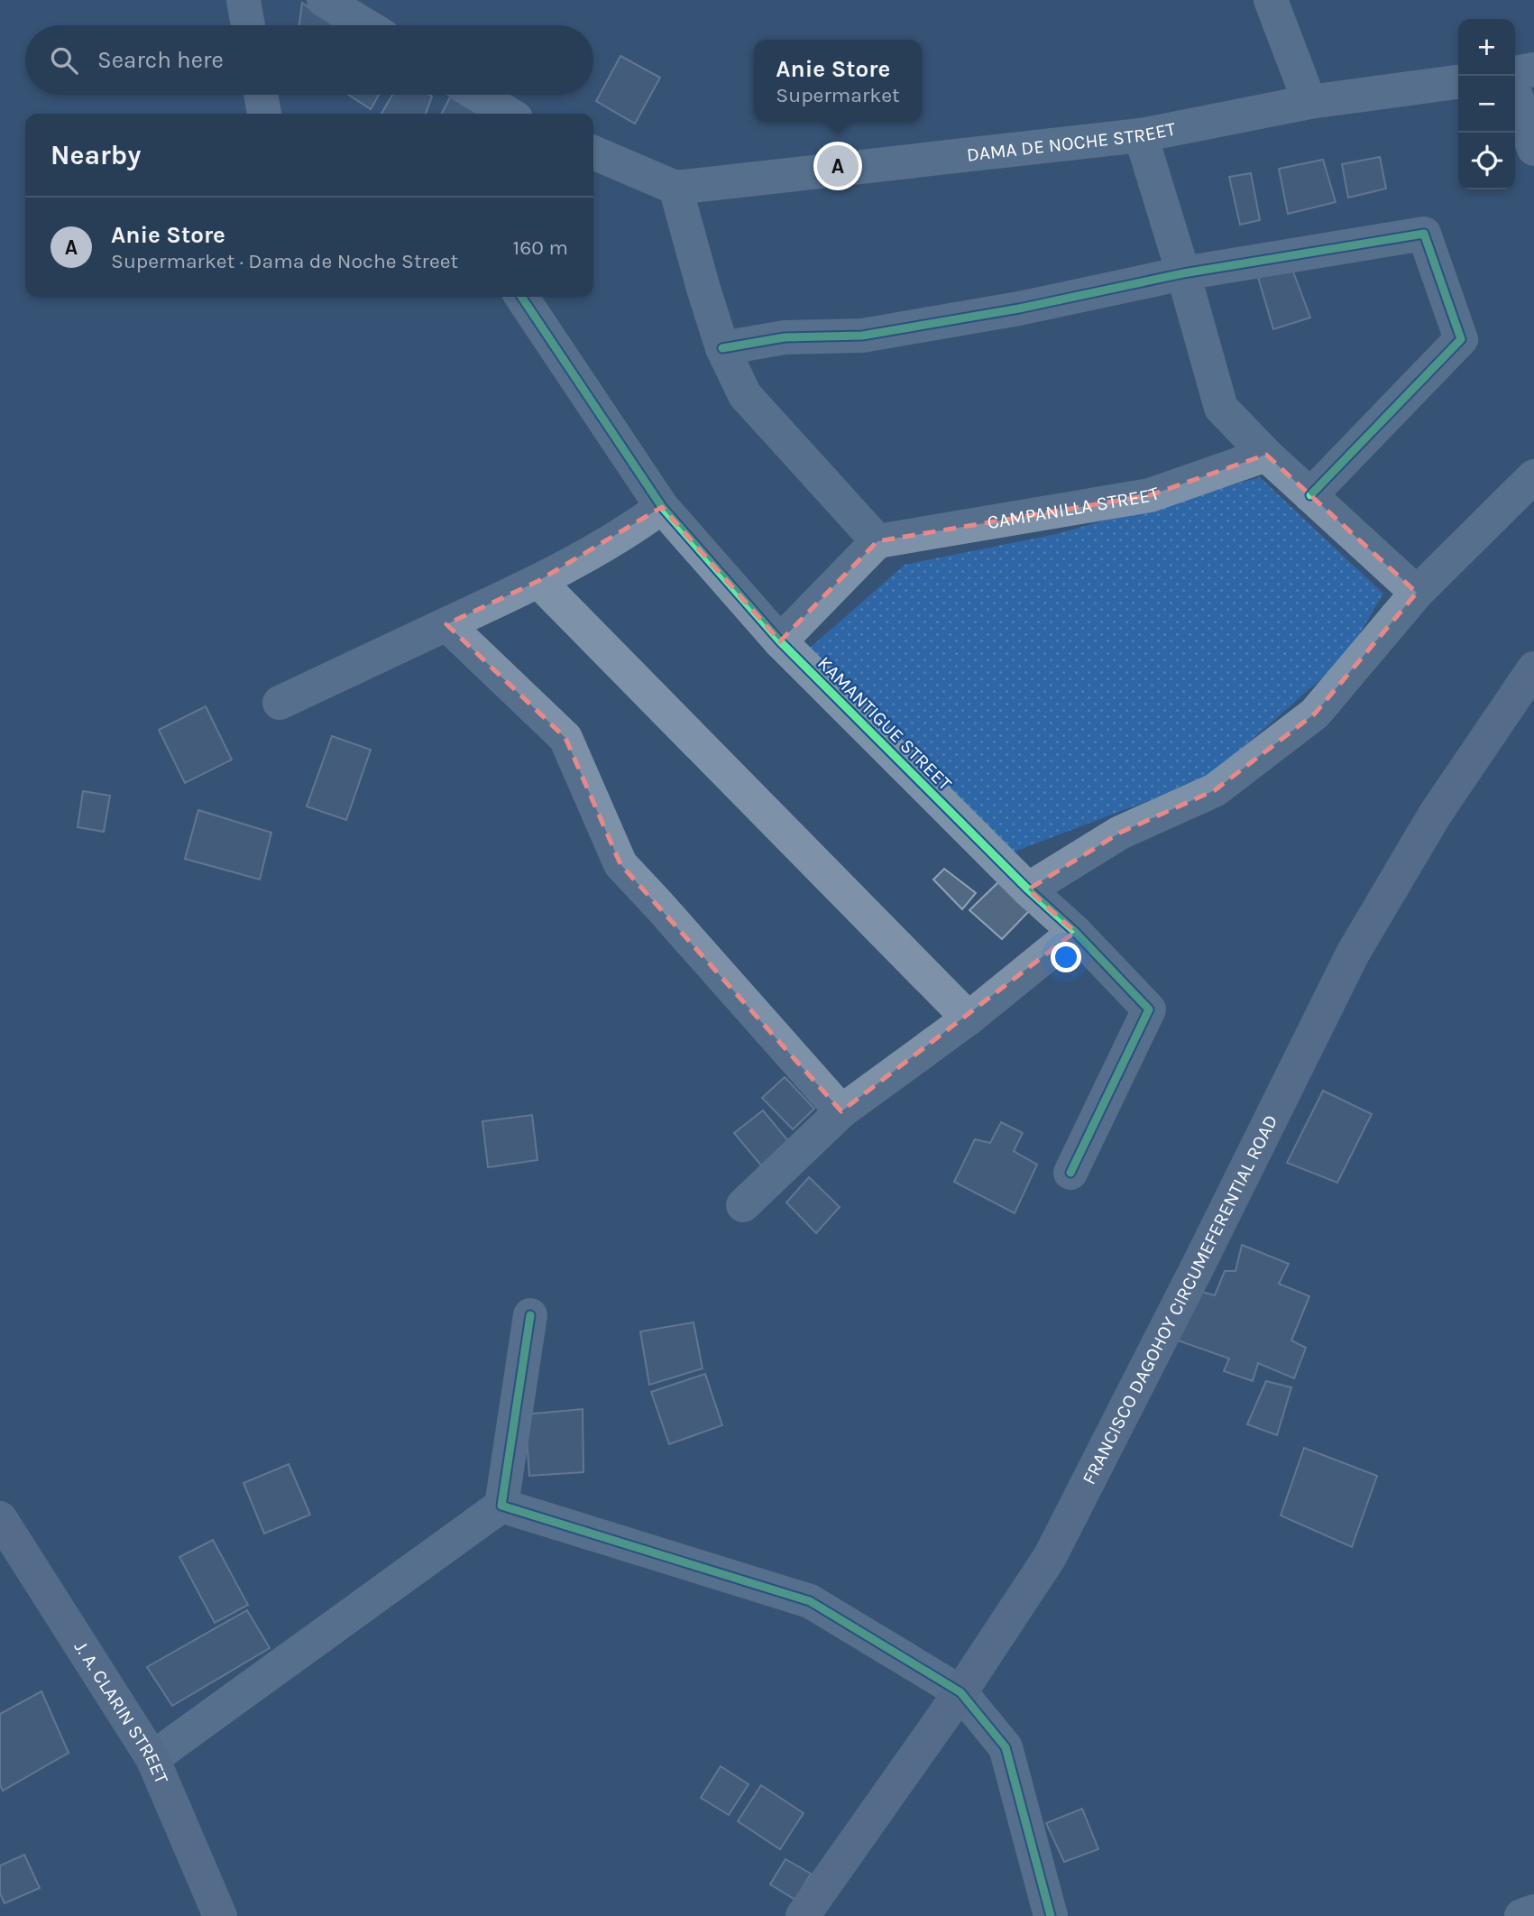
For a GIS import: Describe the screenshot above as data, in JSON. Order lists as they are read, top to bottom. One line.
{"streets":{"main road":["FRANCISCO DAGOHOY CIRCUMEFERENTIAL ROAD","J. A. CLARIN STREET"],"street":["DAMA DE NOCHE STREET","CAMPANILLA STREET","KAMANTIGUE STREET"]},"page":{"map_buttons":["+","−"],"search":"Search here","popup":["Anie Store","Supermarket"],"heading":"Nearby","pins":"A","list":[{"mark":"A","name":"Anie Store","note":"Supermarket · Dama de Noche Street","value":"160 m"}]}}
